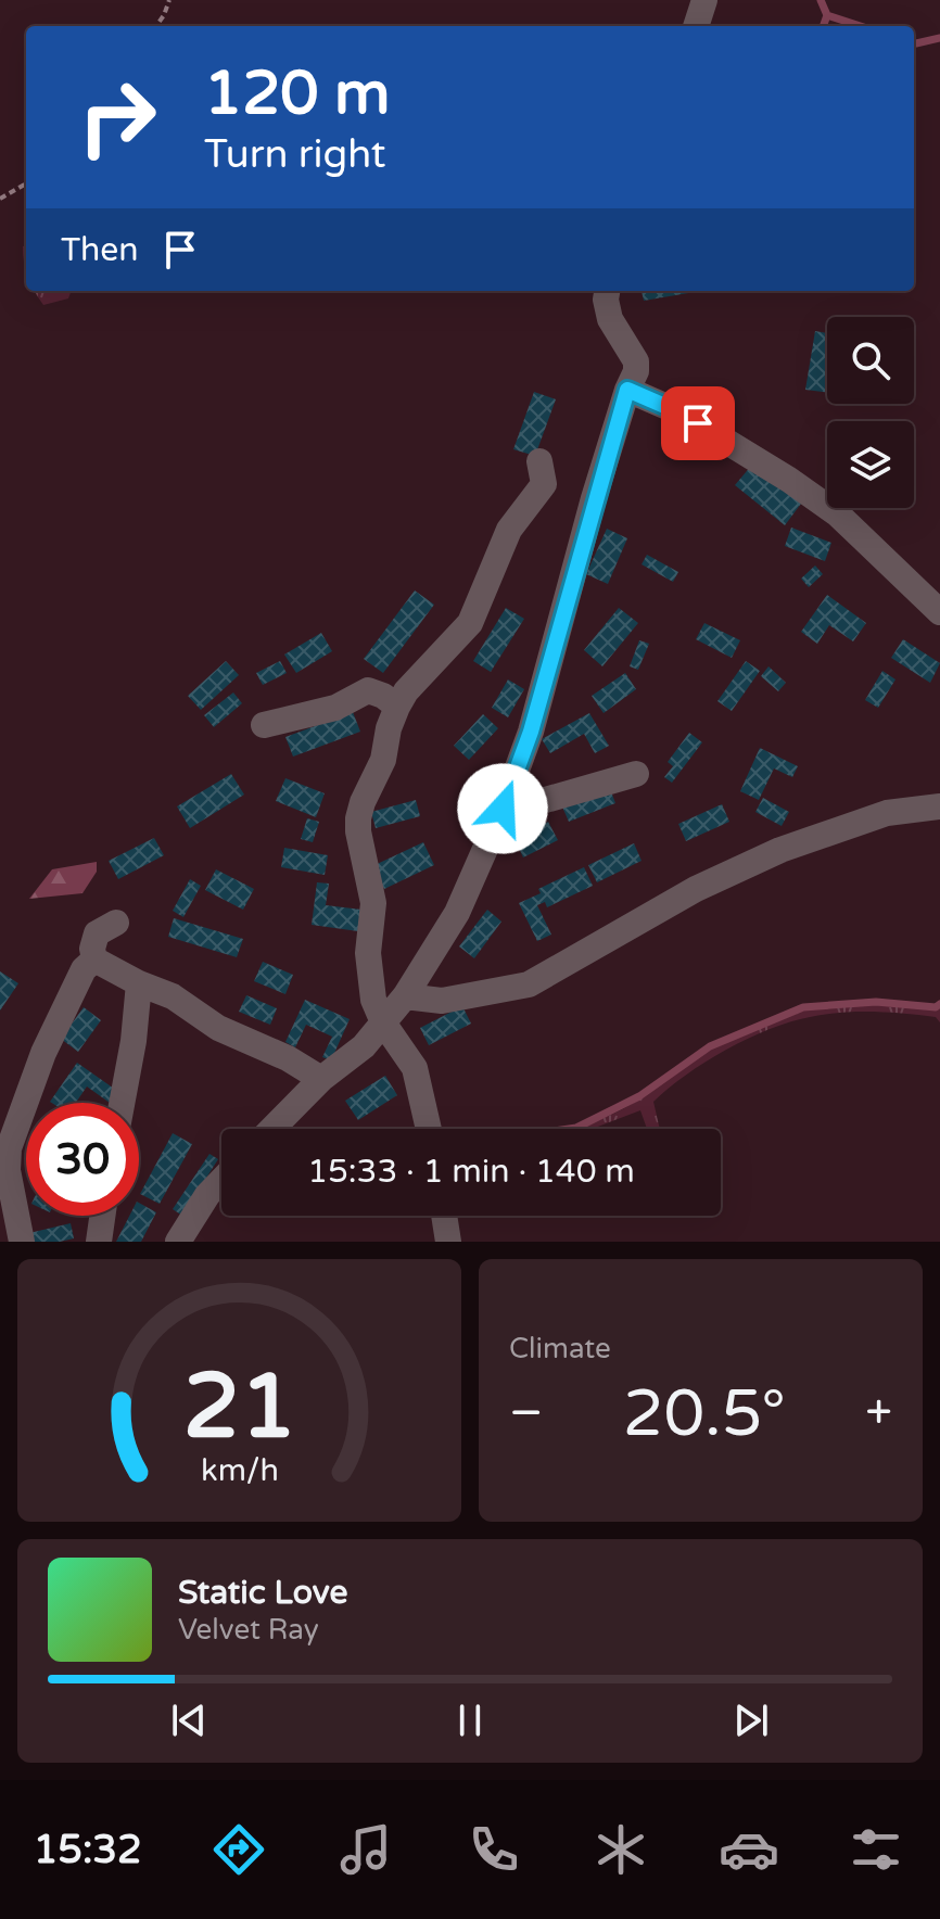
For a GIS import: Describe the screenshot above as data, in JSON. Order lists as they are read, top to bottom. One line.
{"page":{"turn":["120 m","Turn right"],"then":"Then","limit":"30","trip":"15:33 · 1 min · 140 m","tile":"Climate","heat":["−","20.5°","+"],"song":["Static Love","Velvet Ray"],"tabs":"15:32","gauge":["21","km/h"]}}
